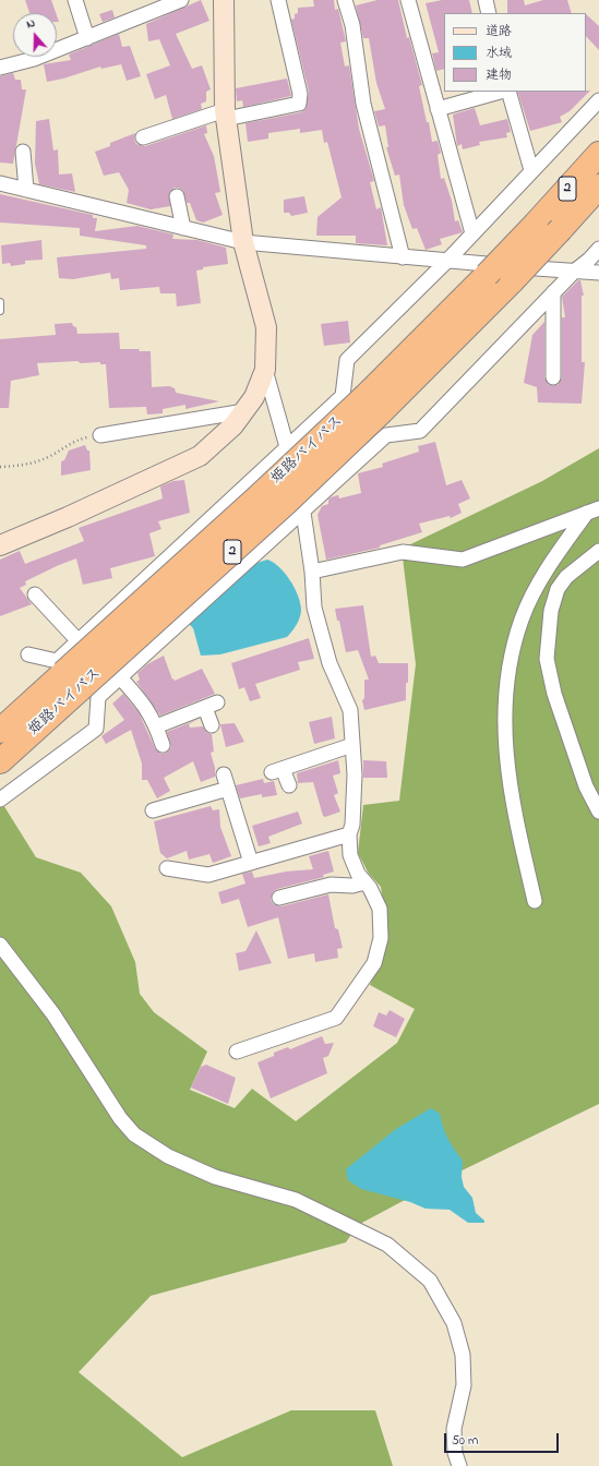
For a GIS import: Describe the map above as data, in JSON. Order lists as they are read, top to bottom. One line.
{"streets":{"highway":["2","姫路バイパス"]},"legend":["道路","水域","建物"],"scale_bar":"50 m","north":"top"}
